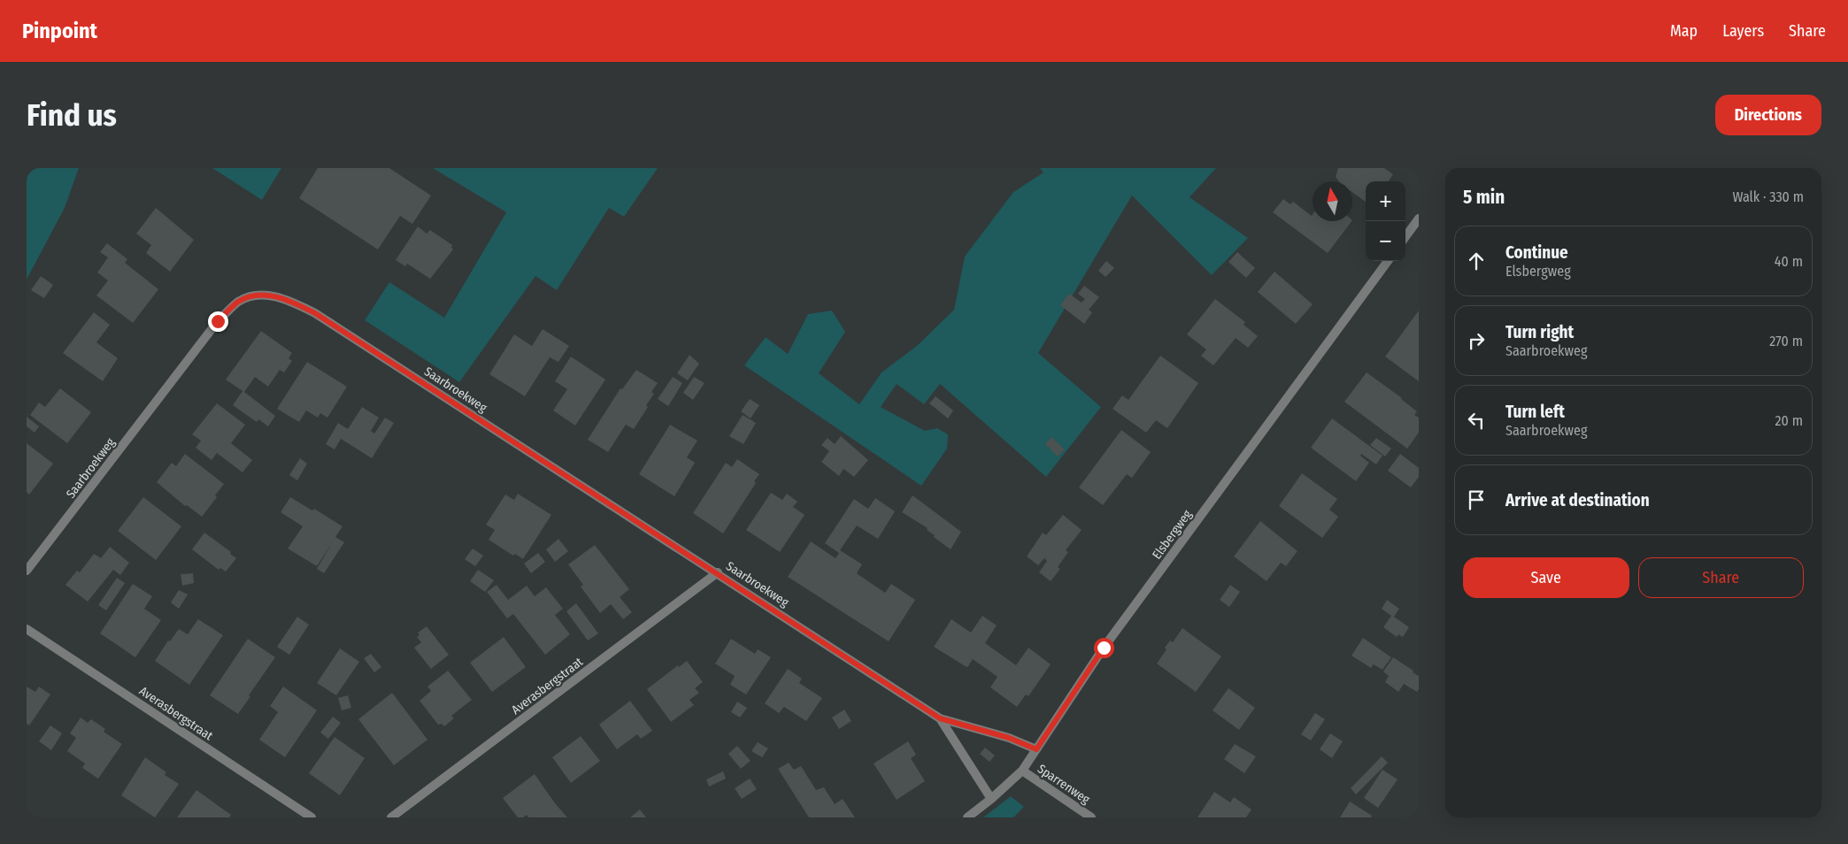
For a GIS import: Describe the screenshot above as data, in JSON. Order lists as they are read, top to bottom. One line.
{"streets":{"street":["Saarbroekweg","Elsbergweg","Averasbergstraat","Sparrenweg"]},"crossings":[["Saarbroekweg","Elsbergweg"],["Saarbroekweg","Averasbergstraat"],["Elsbergweg","Sparrenweg"]],"north":"top","page":{"header":"Pinpoint","nav":["Map","Layers","Share"],"buttons":["Directions",["Save","Share"]],"title":"Find us","heading":["5 min","Walk · 330 m"],"map_buttons":["+","−"],"list":[["Continue","Elsbergweg","40 m"],["Turn right","Saarbroekweg","270 m"],["Turn left","Saarbroekweg","20 m"],"Arrive at destination"]}}
